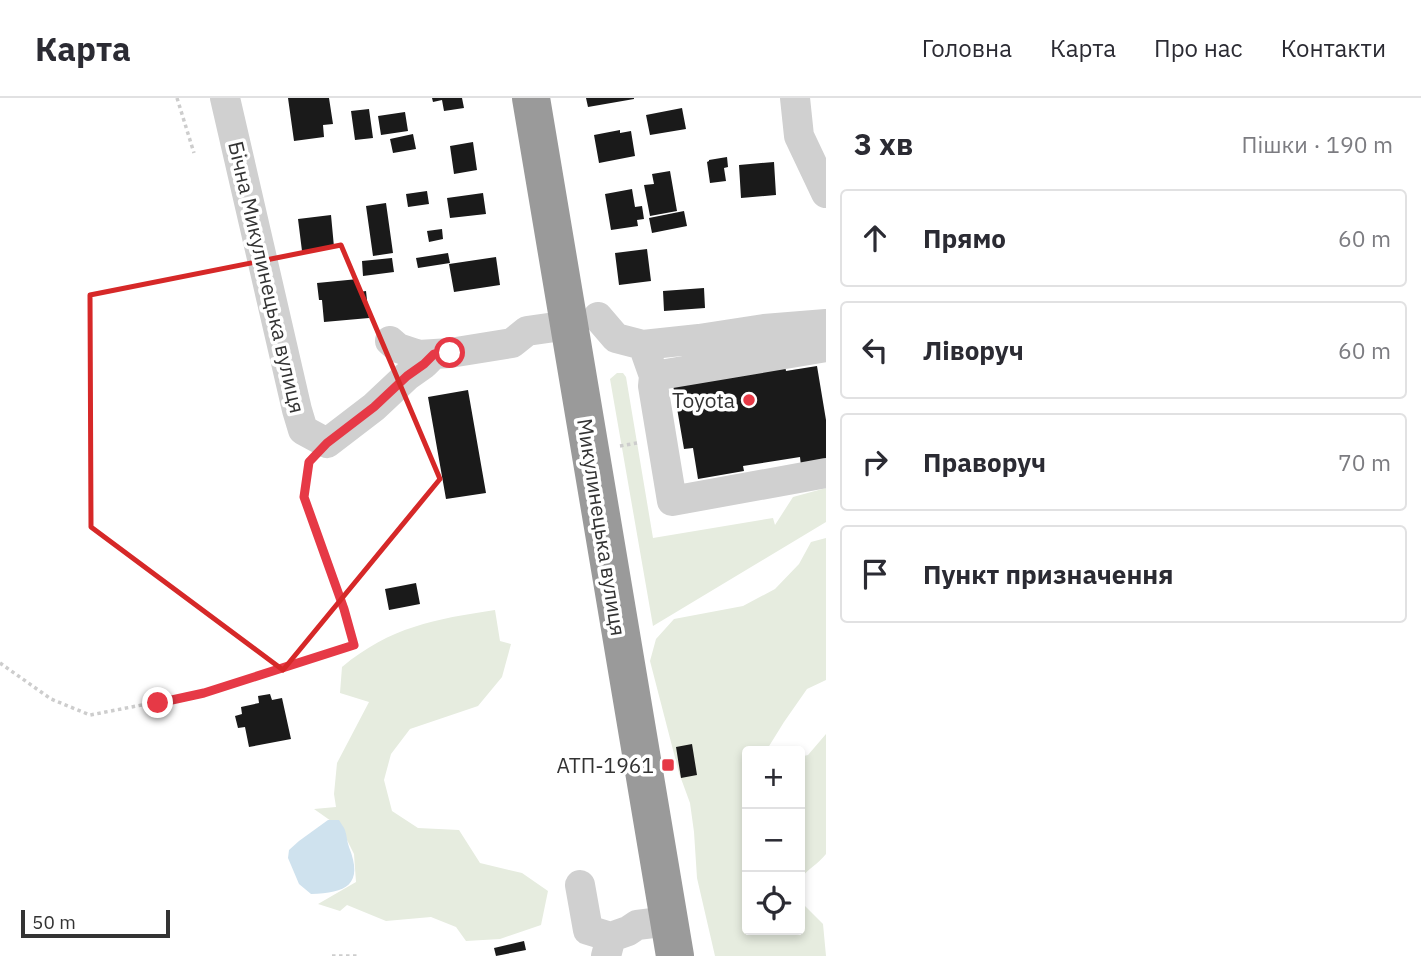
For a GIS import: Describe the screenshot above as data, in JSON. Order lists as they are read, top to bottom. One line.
{"streets":{"highway":["Микулинецька вулиця"],"street":["Бічна Микулинецька вулиця"]},"places":{"other":["Toyota"],"transit":["АТП-1961"]},"scale_bar":"50 m","page":{"header":"Карта","nav":["Головна","Карта","Про нас","Контакти"],"heading":["3 хв","Пішки · 190 m"],"list":[["Прямо","60 m"],["Ліворуч","60 m"],["Праворуч","70 m"],"Пункт призначення"],"map_buttons":["+","−"],"scale":"50 m"}}
